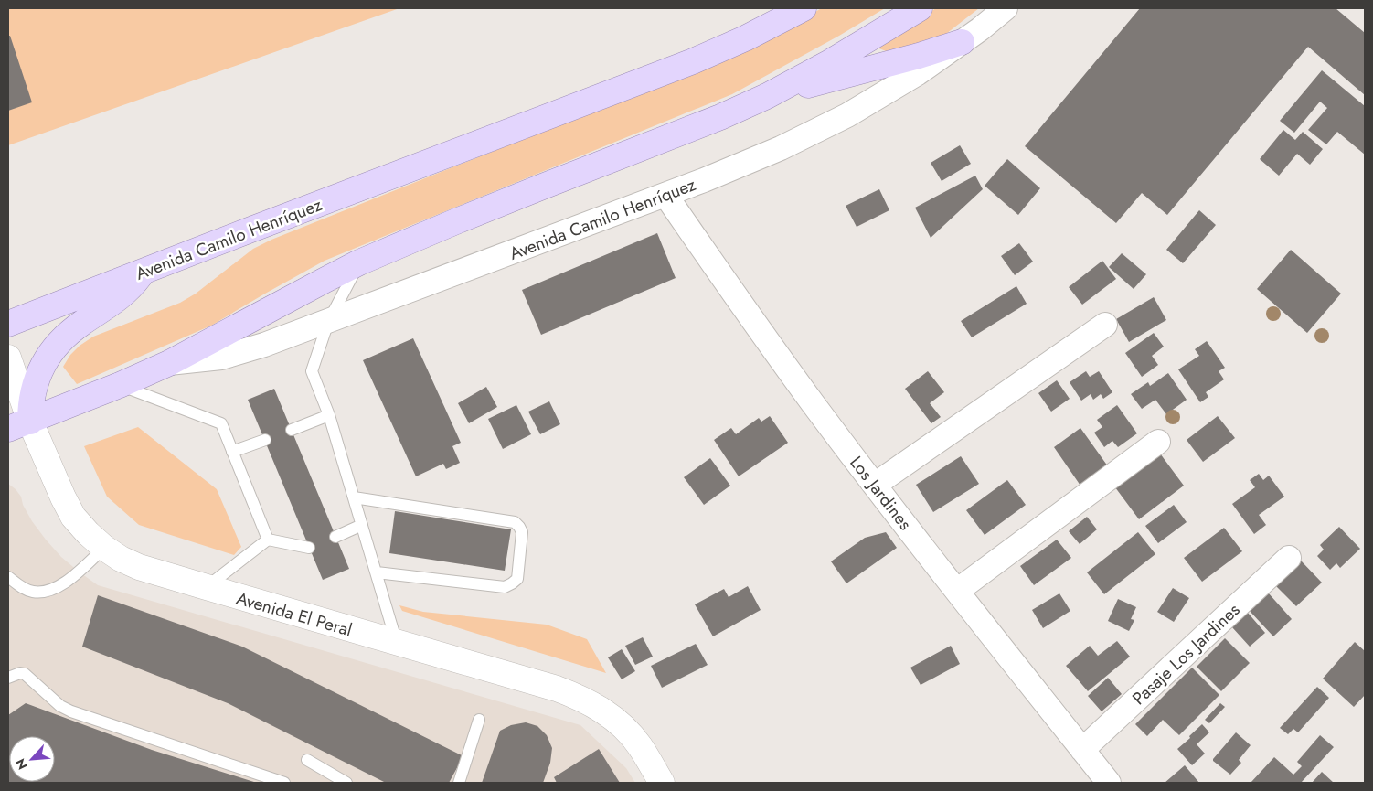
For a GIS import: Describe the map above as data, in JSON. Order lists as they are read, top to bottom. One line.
{"streets":{"main road":["Avenida Camilo Henríquez"],"street":["Los Jardines","Avenida El Peral","Pasaje Los Jardines"]},"crossings":[["Avenida Camilo Henríquez","Los Jardines"],["Avenida Camilo Henríquez","Avenida El Peral"],["Los Jardines","Pasaje Los Jardines"]],"north":"bottom left"}
